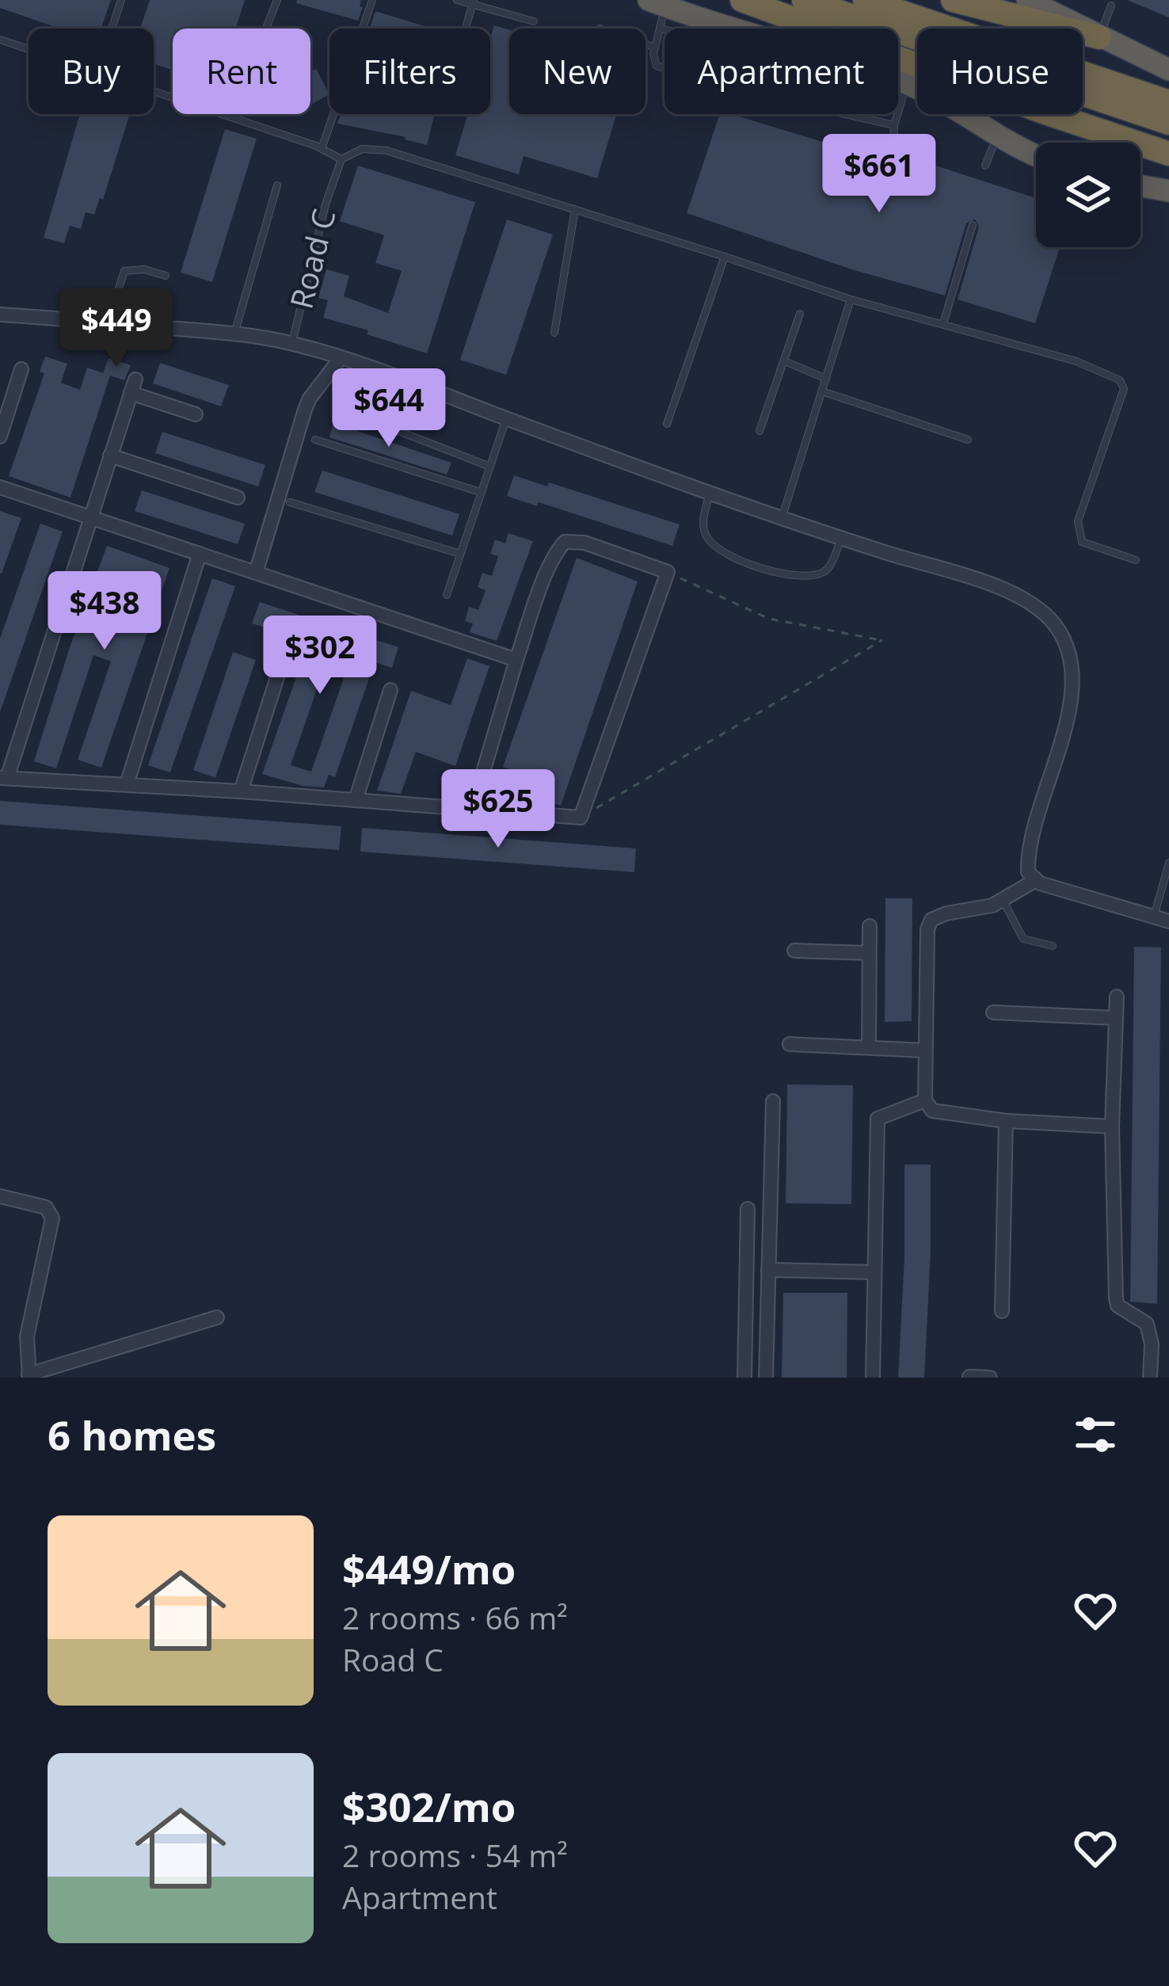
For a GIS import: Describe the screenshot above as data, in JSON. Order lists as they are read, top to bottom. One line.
{"streets":{"street":["Road C"]},"page":{"chip":["Buy","Rent","Filters","New","Apartment","House"],"price":["$661","$449","$644","$438","$302","$625"],"heading":"6 homes","list":[{"name":"$449/mo","note":"2 rooms · 66 m² · Road C"},{"name":"$302/mo","note":"2 rooms · 54 m² · Apartment"}]}}
